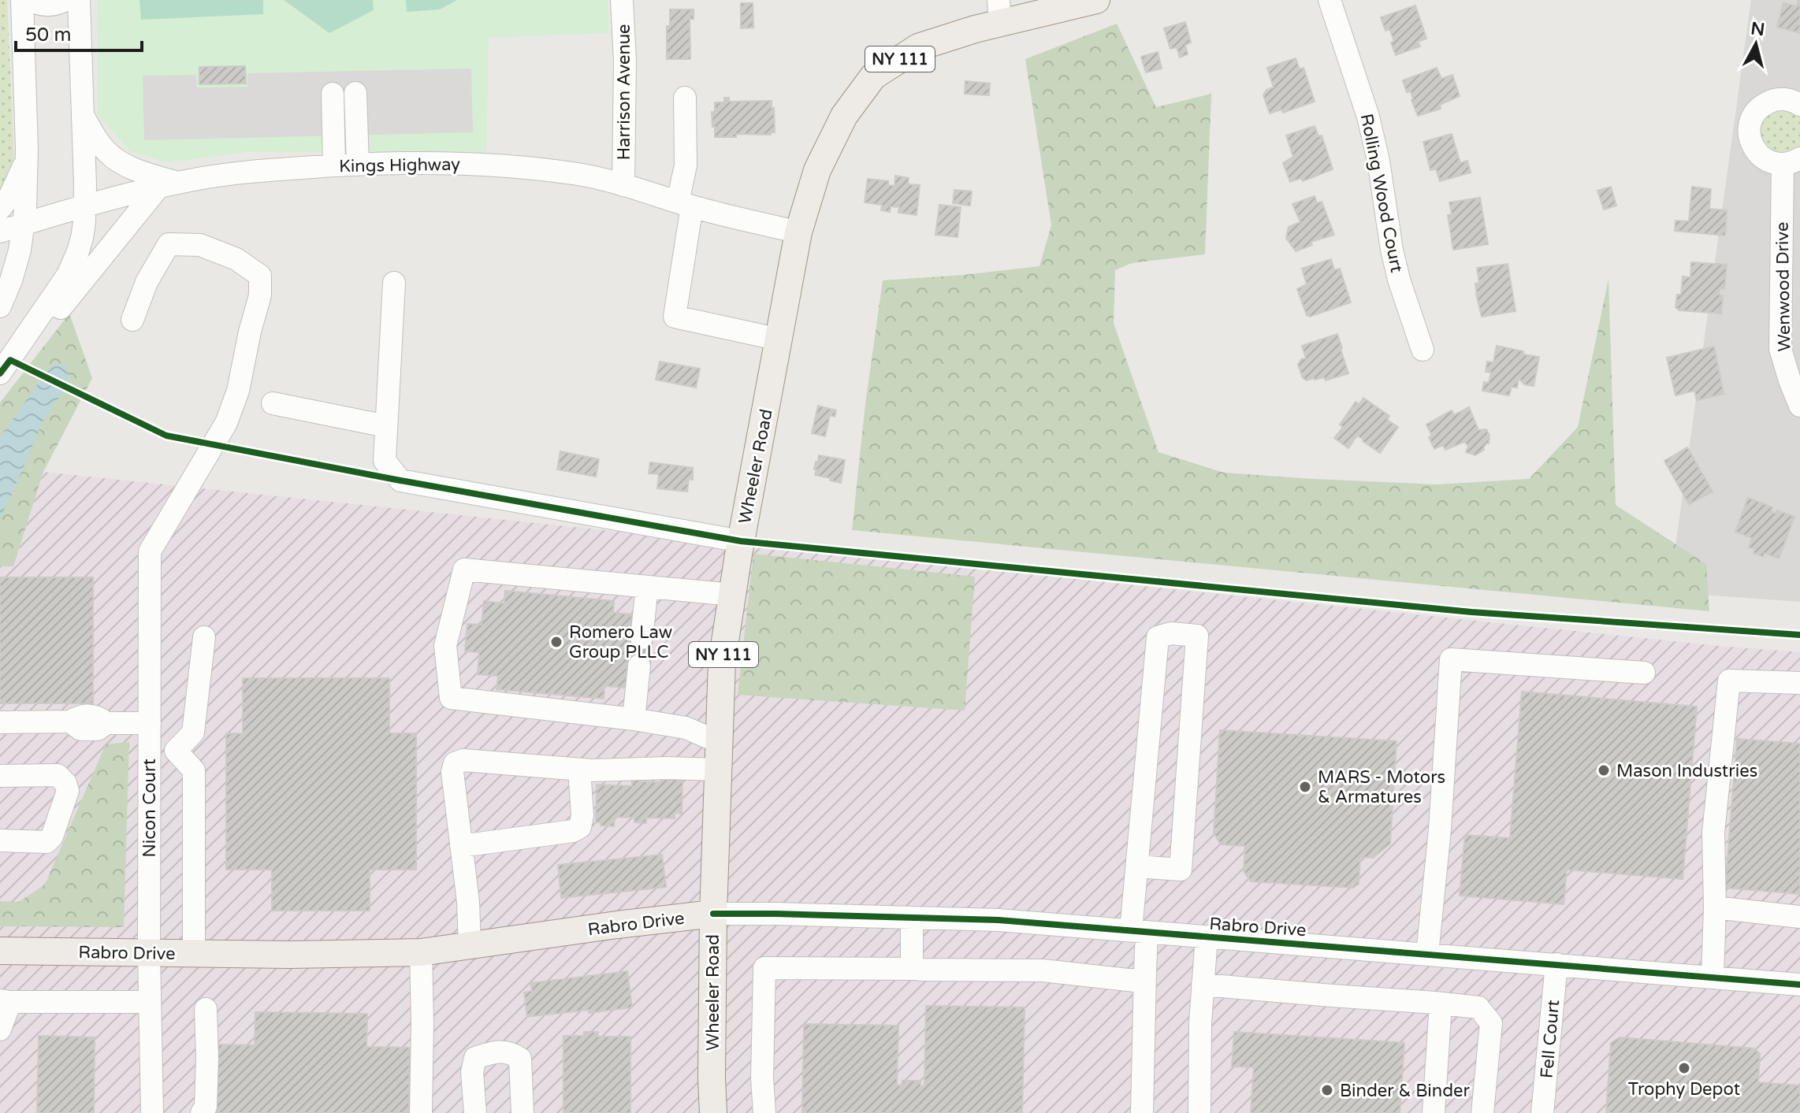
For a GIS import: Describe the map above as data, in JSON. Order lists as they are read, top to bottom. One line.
{"streets":{"main road":["NY 111","Wheeler Road","Rabro Drive"],"street":["Harrison Avenue","Kings Highway","Rolling Wood Court","Wenwood Drive","Nicon Court","Fell Court"]},"crossings":[["Harrison Avenue","Kings Highway"],["Kings Highway","Wheeler Road"],["Wheeler Road","Rabro Drive"],["Nicon Court","Rabro Drive"],["Rabro Drive","Fell Court"]],"places":["Romero Law Group PLLC","Mason Industries","MARS - Motors & Armatures","Trophy Depot","Binder & Binder"],"scale_bar":"50 m","north":"top"}
